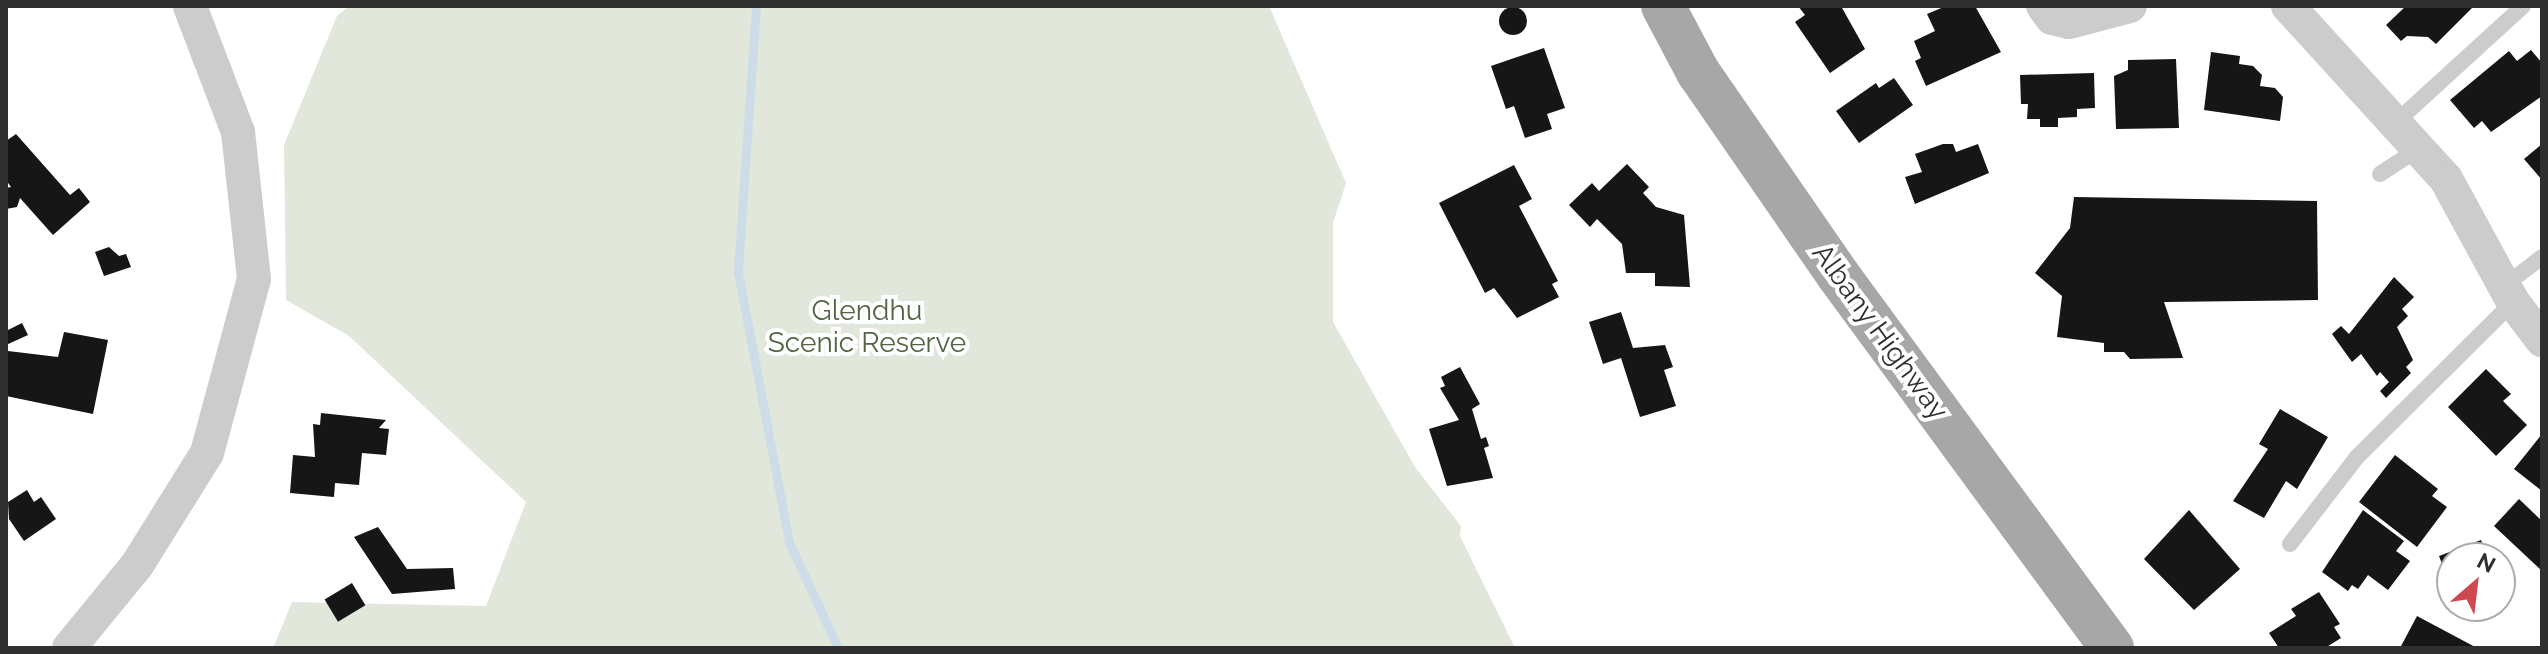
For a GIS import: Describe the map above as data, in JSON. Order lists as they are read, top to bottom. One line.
{"streets":{"main road":["Albany Highway"]},"parks":["Glendhu Scenic Reserve"],"north":"top right"}
